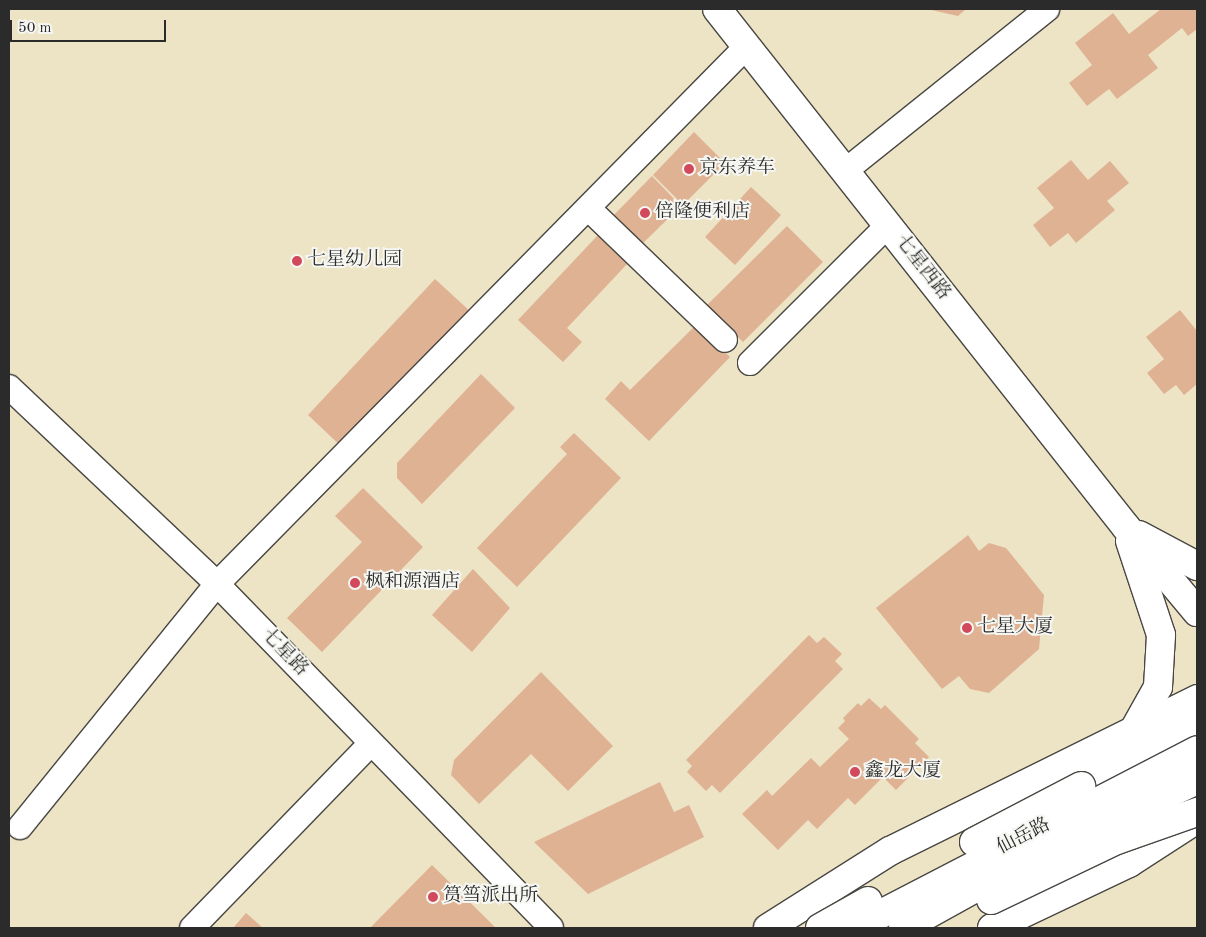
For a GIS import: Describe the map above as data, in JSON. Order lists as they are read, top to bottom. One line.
{"streets":{"main road":["七星西路","仙岳路"],"street":["七星路"]},"places":["京东养车","倍隆便利店","七星幼儿园","枫和源酒店","七星大厦","鑫龙大厦","筼筜派出所"],"scale_bar":"50 m"}
